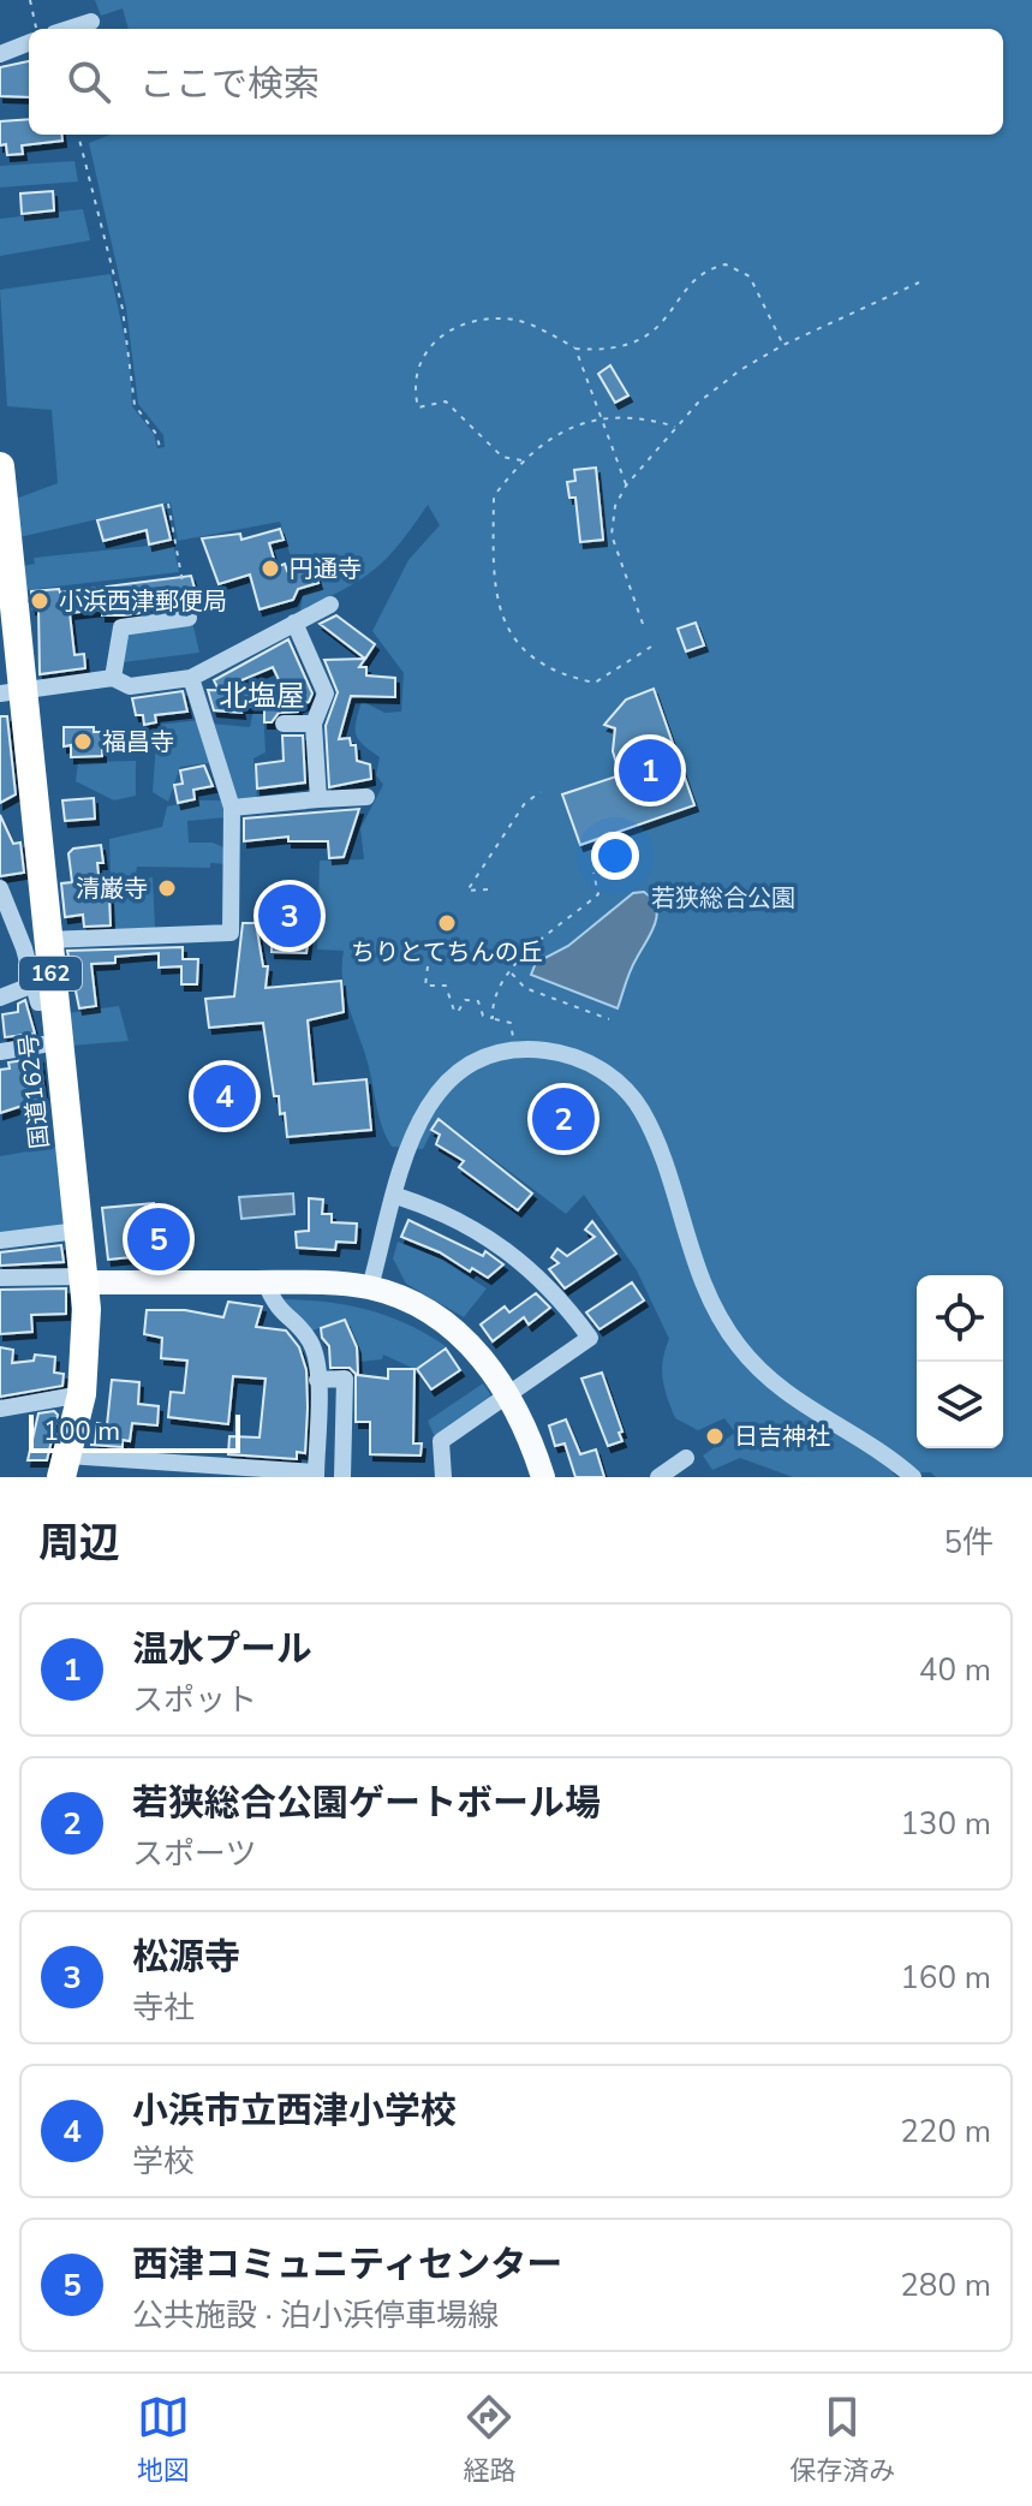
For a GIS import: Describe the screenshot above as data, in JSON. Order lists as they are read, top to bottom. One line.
{"streets":{"highway":["162","国道162号"]},"districts":["北塩屋"],"parks":["若狭総合公園"],"places":["円通寺","小浜西津郵便局","福昌寺","清巌寺","ちりとてちんの丘","日吉神社"],"scale_bar":"100 m","page":{"search":"ここで検索","pins":["1","3","4","2","5"],"scale":"100 m","heading":["周辺","5件"],"list":[{"mark":"1","name":"温水プール","note":"スポット","value":"40 m"},{"mark":"2","name":"若狭総合公園ゲートボール場","note":"スポーツ","value":"130 m"},{"mark":"3","name":"松源寺","note":"寺社","value":"160 m"},{"mark":"4","name":"小浜市立西津小学校","note":"学校","value":"220 m"},{"mark":"5","name":"西津コミュニティセンター","note":"公共施設 · 泊小浜停車場線","value":"280 m"}],"nav":["地図","経路","保存済み"]}}
